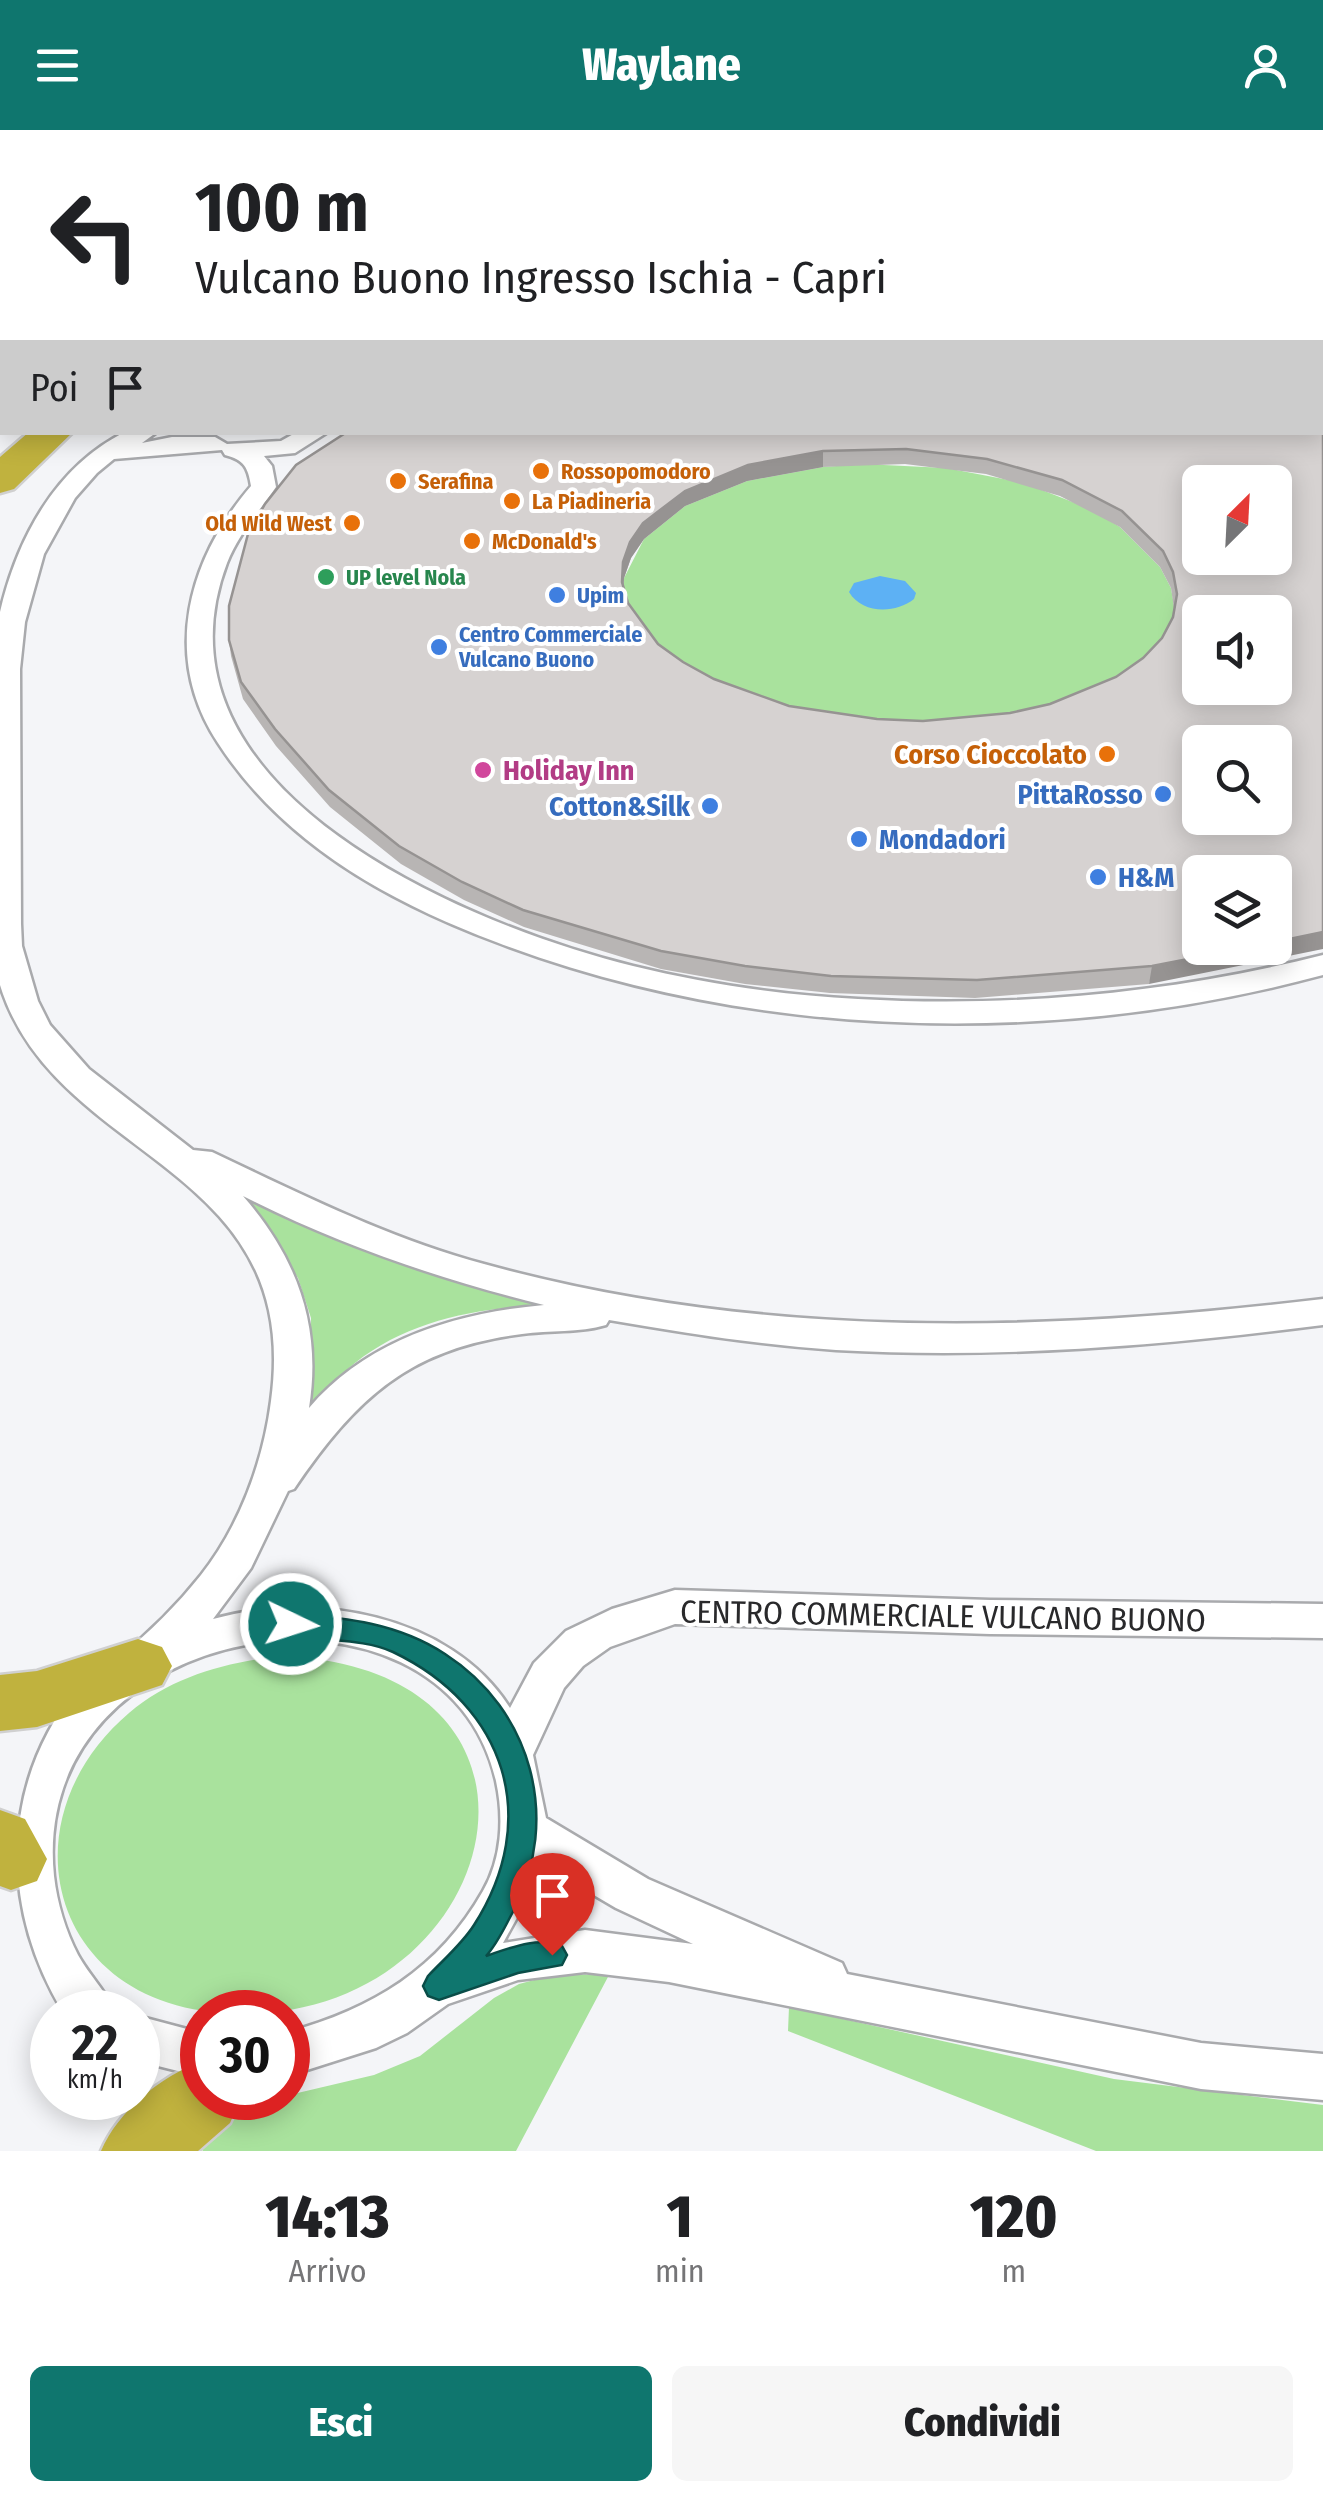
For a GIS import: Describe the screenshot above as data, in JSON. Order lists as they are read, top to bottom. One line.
{"streets":{"street":["CENTRO COMMERCIALE VULCANO BUONO"]},"places":["Rossopomodoro","Serafina","La Piadineria","Old Wild West","McDonald's","UP level Nola","Upim","Centro Commerciale Vulcano Buono","Corso Cioccolato","Holiday Inn","PittaRosso","Cotton&Silk","Mondadori","H&M"],"north":"top right","page":{"header":"Waylane","turn":["100 m","Vulcano Buono Ingresso Ischia - Capri"],"then":"Poi","speed":"22 km/h","limit":"30","eta":["14:13","Arrivo","1","min","120","m"],"buttons":["Esci","Condividi"]}}
